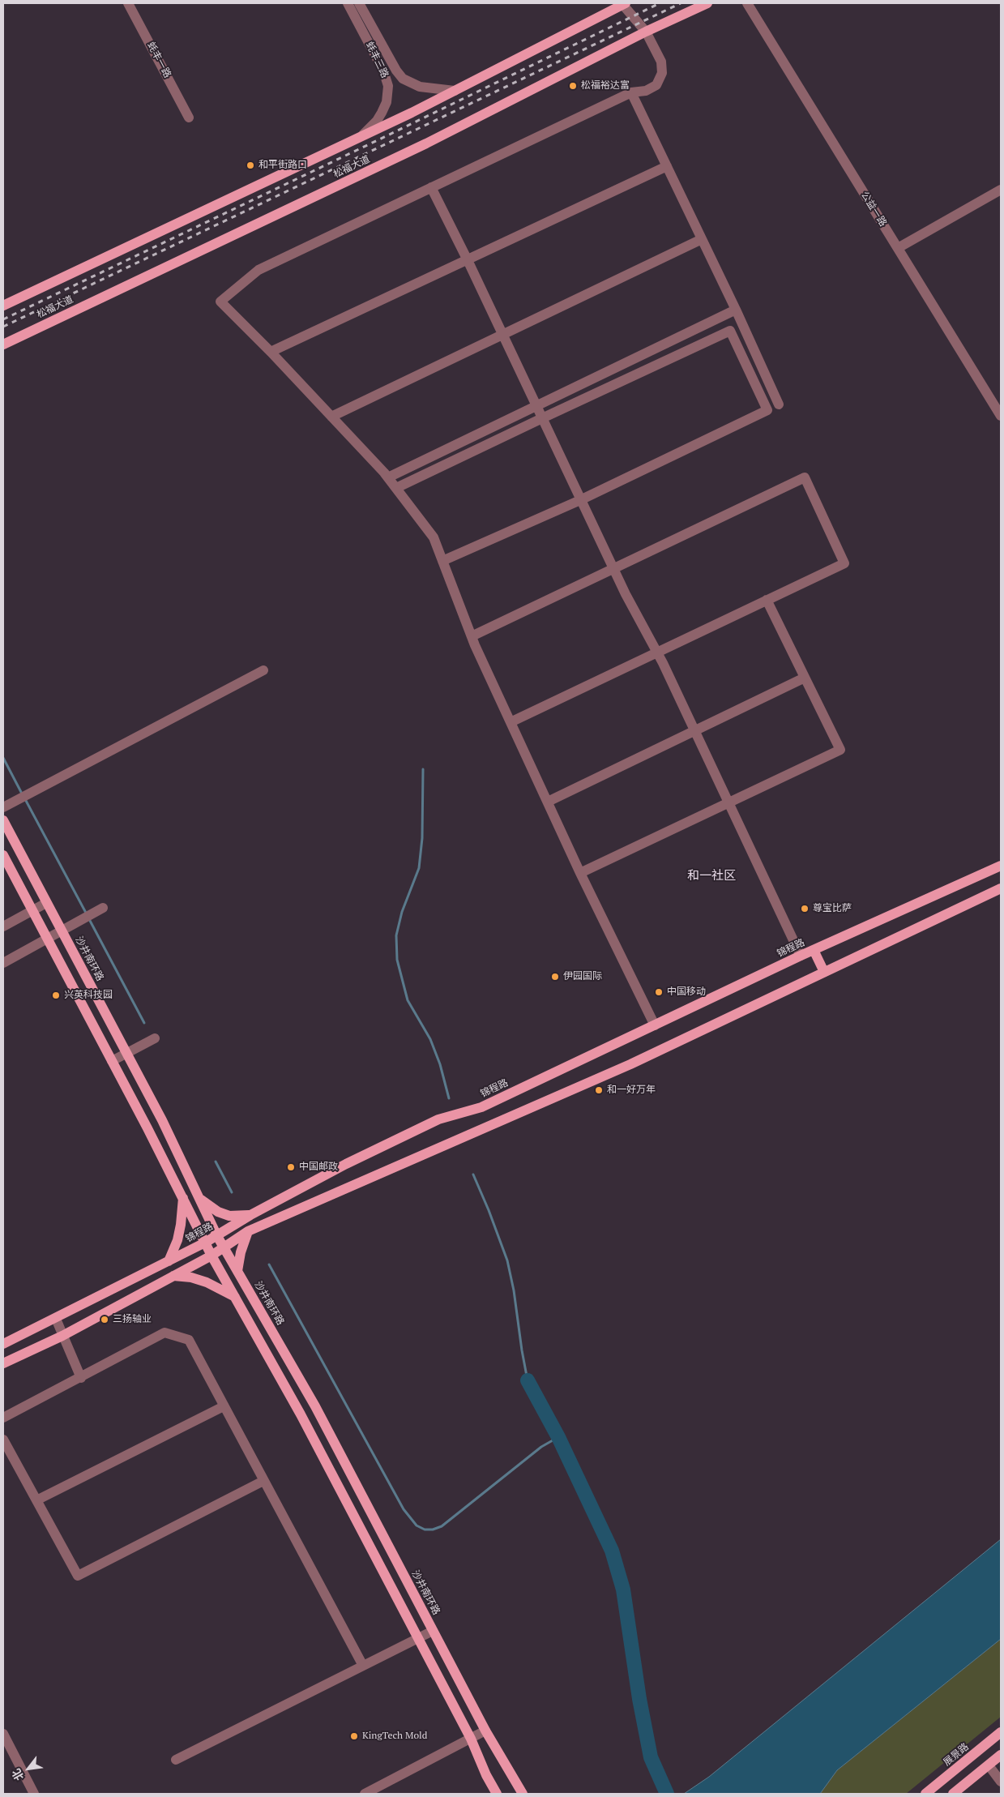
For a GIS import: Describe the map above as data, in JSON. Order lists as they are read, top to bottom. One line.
{"streets":{"main road":["松福大道","锦程路","沙井南环路","展景路"],"street":["蚝丰一路","蚝丰三路","公益一路"]},"crossings":[["锦程路","沙井南环路"]],"districts":["和一社区"],"places":["松福裕达富","和平街路口","尊宝比萨","伊园国际","中国移动","兴英科技园","和一好万年","中国邮政","三扬轴业","KingTech Mold"],"north":"bottom left"}
